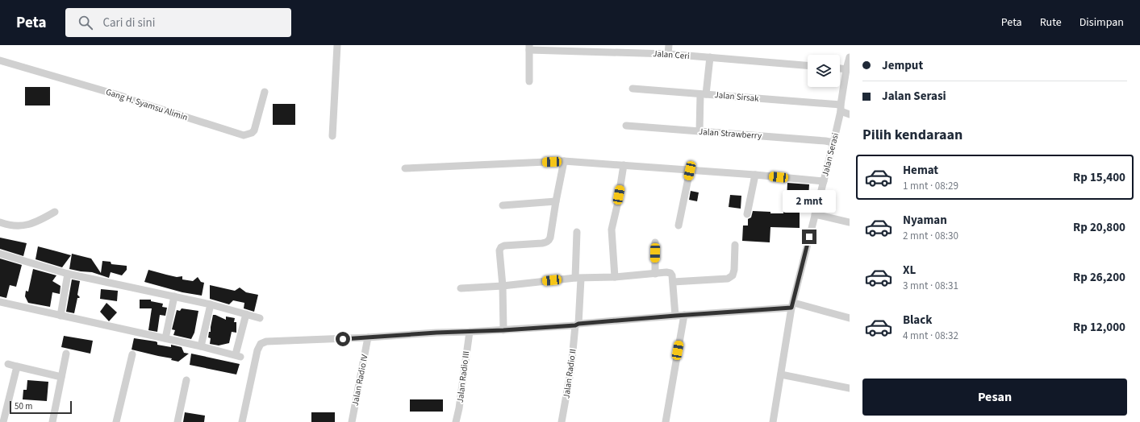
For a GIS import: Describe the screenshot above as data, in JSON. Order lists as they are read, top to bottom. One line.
{"streets":{"street":["Jalan Ceri","Jalan Sirsak","Gang H. Syamsu Alimin","Jalan Strawberry","Jalan Serasi","Jalan Radio II","Jalan Radio III","Jalan Radio IV"]},"crossings":[["Jalan Sirsak","Jalan Serasi"],["Jalan Strawberry","Jalan Serasi"]],"scale_bar":"50 m","page":{"header":"Peta","search":"Cari di sini","nav":["Peta","Rute","Disimpan"],"banner":["Jemput","Jalan Serasi"],"heading":"Pilih kendaraan","list":[{"name":"Hemat","note":"1 mnt · 08:29","value":"Rp 15,400"},{"name":"Nyaman","note":"2 mnt · 08:30","value":"Rp 20,800"},{"name":"XL","note":"3 mnt · 08:31","value":"Rp 26,200"},{"name":"Black","note":"4 mnt · 08:32","value":"Rp 12,000"}],"bubble":"2 mnt","buttons":"Pesan","scale":"50 m"}}
